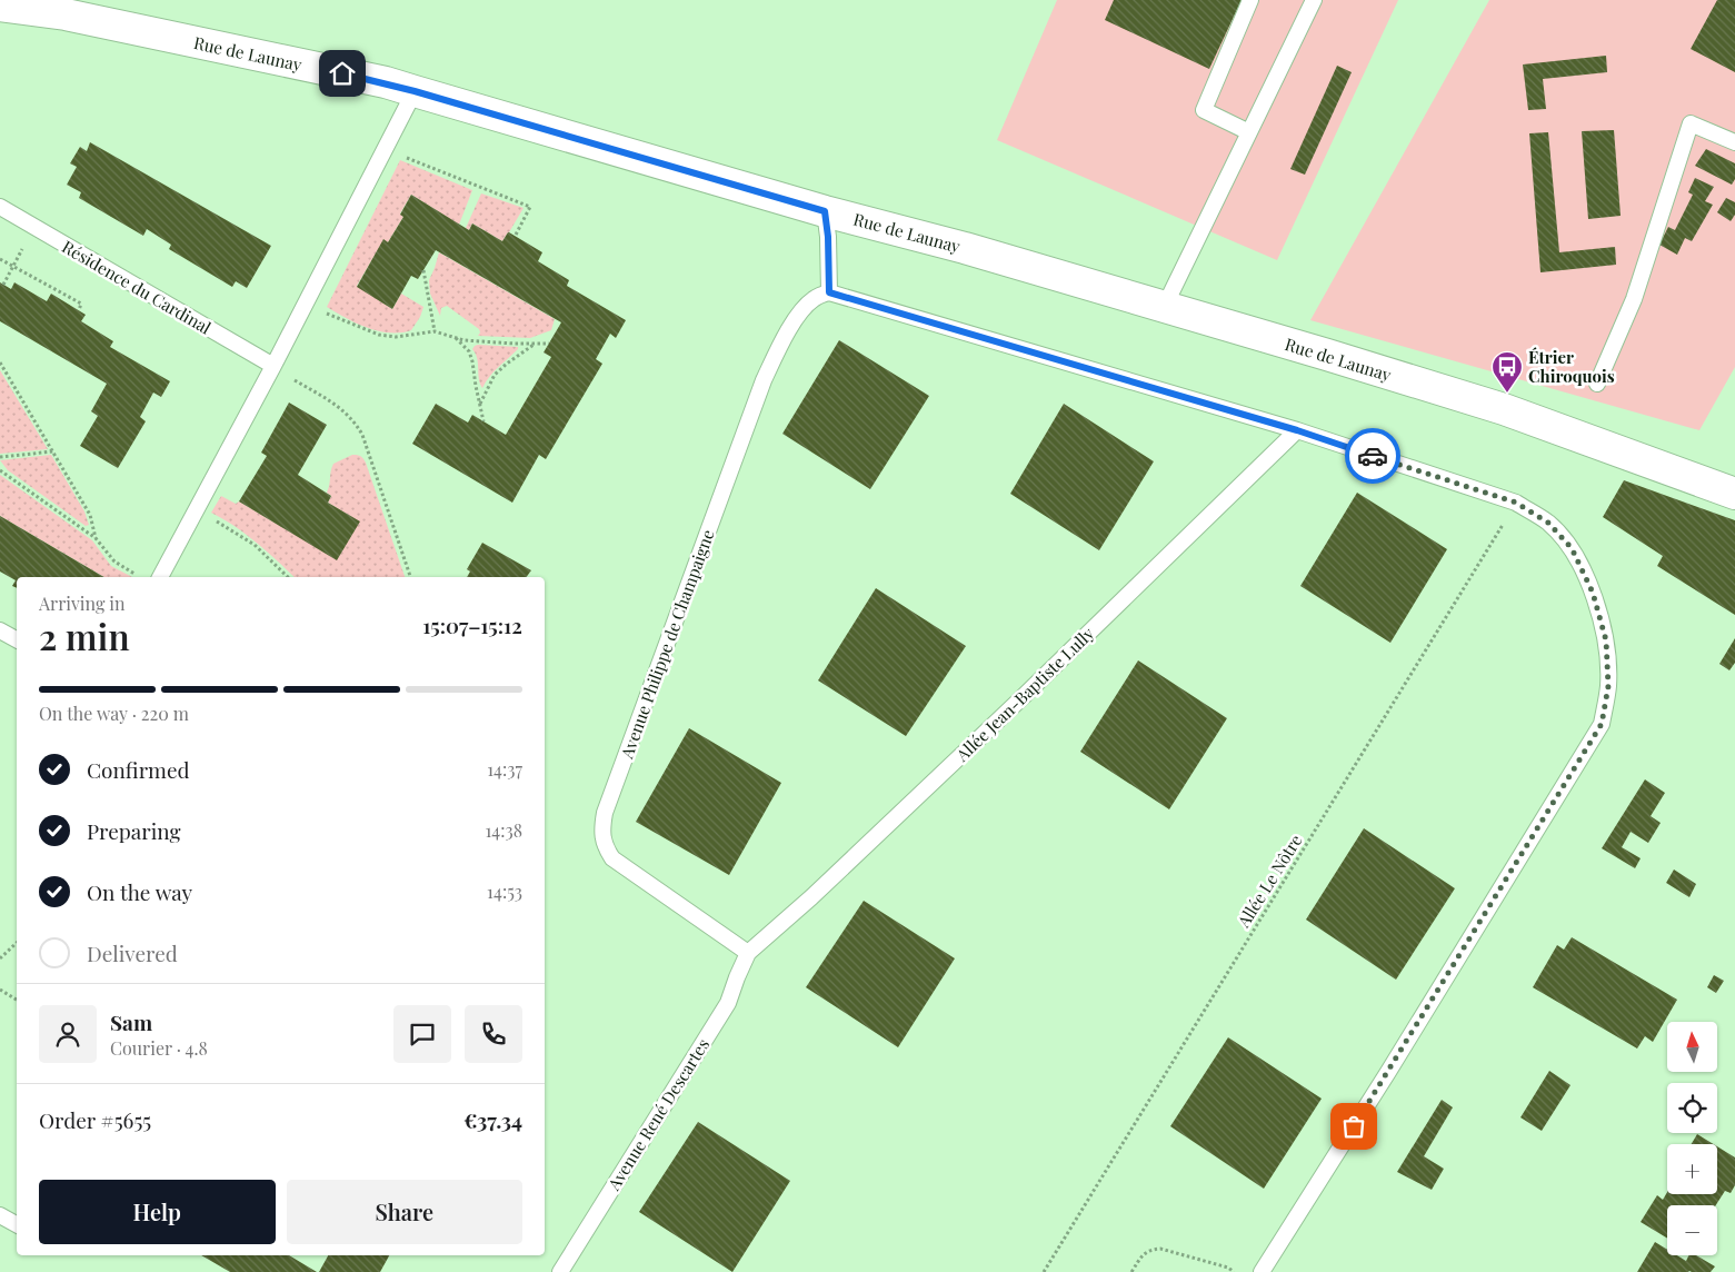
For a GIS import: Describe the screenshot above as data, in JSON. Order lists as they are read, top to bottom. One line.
{"streets":{"street":["Rue de Launay"],"lane":["Résidence du Cardinal","Avenue Philippe de Champaigne","Allée Jean-Baptiste Lully","Avenue René Descartes"],"path":["Allée Le Nôtre"]},"crossings":[["Avenue Philippe de Champaigne","Allée Jean-Baptiste Lully"],["Avenue Philippe de Champaigne","Avenue René Descartes"],["Allée Jean-Baptiste Lully","Avenue René Descartes"]],"places":{"bus stop":["Étrier Chiroquois"]},"north":"top","page":{"heading":["2 min","Arriving in","15:07–15:12"],"panel":["Sam","Courier · 4.8","Order #5655","€37.34"],"bar":"On the way · 220 m","list":[["Confirmed","14:37"],["Preparing","14:38"],["On the way","14:53"],"Delivered"],"map_buttons":["+","−"],"buttons":["Help","Share"]}}
